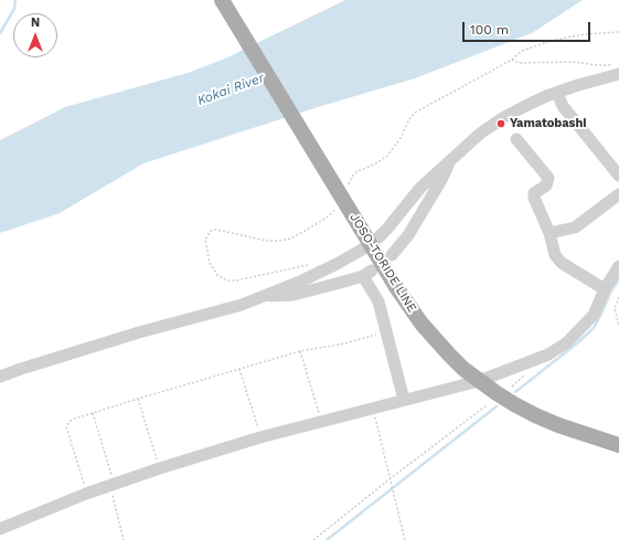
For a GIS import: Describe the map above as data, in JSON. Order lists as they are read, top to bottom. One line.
{"streets":{"main road":["JOSO-TORIDE LINE"]},"water":["Kokai River"],"places":["Yamatobashi"],"scale_bar":"100 m","north":"top"}
